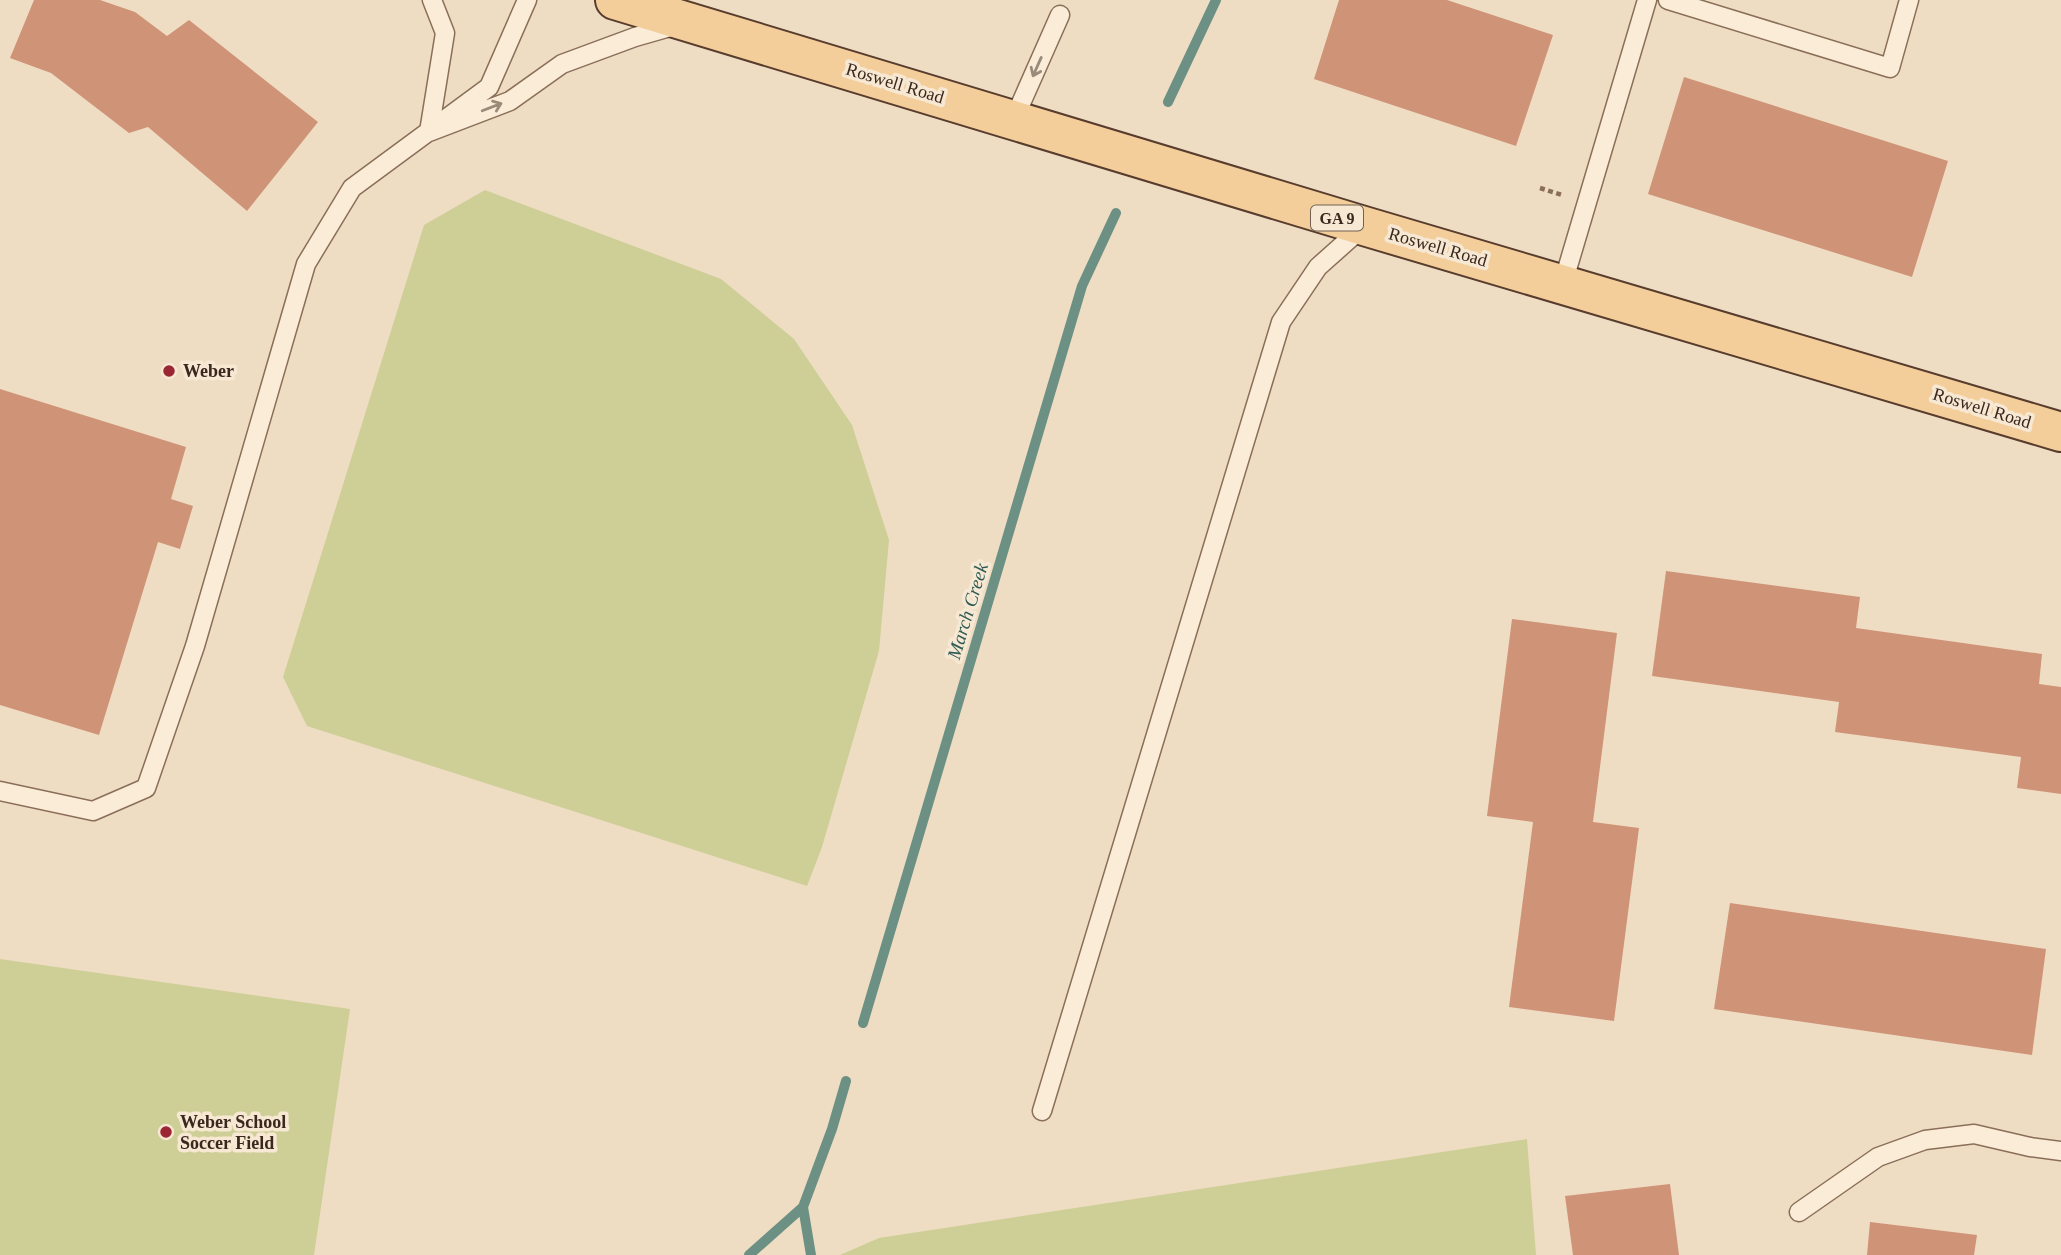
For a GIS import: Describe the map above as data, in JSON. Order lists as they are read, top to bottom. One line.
{"streets":{"main road":["Roswell Road","GA 9"]},"water":["March Creek"],"places":["Weber","Weber School Soccer Field"]}
